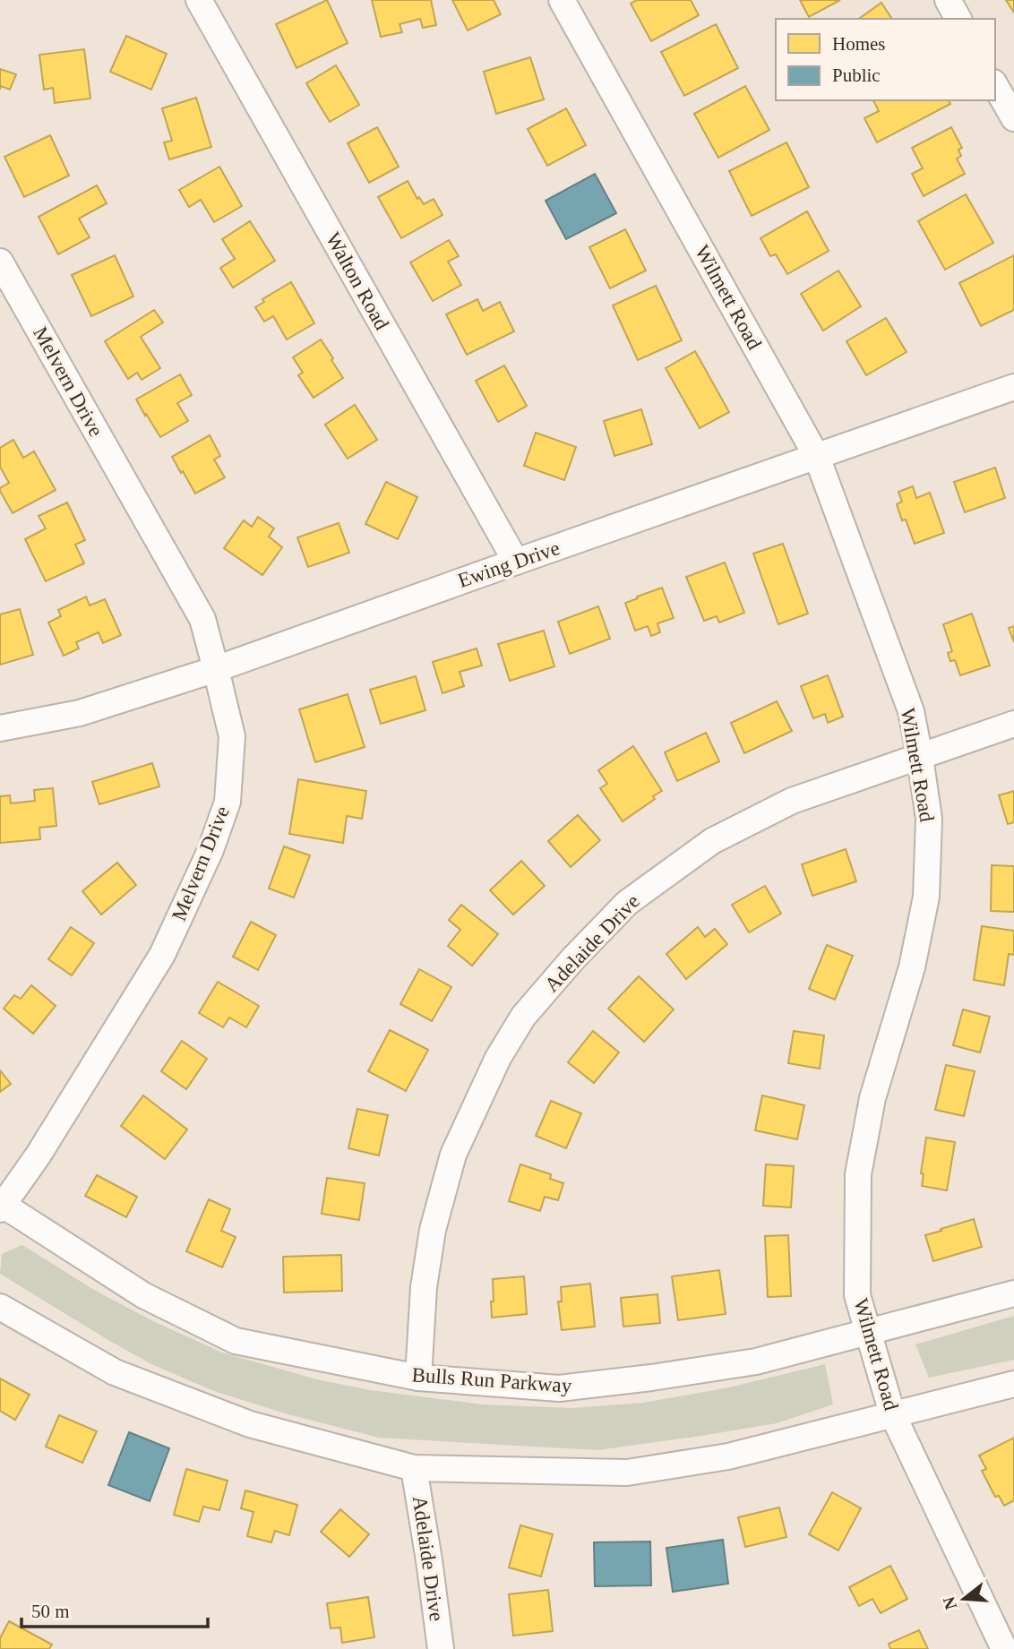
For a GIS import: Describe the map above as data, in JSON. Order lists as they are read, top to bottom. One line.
{"streets":{"street":["Walton Road","Wilmett Road","Melvern Drive","Ewing Drive","Adelaide Drive","Bulls Run Parkway"]},"crossings":[["Walton Road","Ewing Drive"],["Wilmett Road","Ewing Drive"],["Wilmett Road","Adelaide Drive"],["Wilmett Road","Bulls Run Parkway"],["Melvern Drive","Ewing Drive"],["Melvern Drive","Bulls Run Parkway"],["Adelaide Drive","Bulls Run Parkway"]],"legend":["Homes","Public"],"scale_bar":"50 m","north":"left"}
